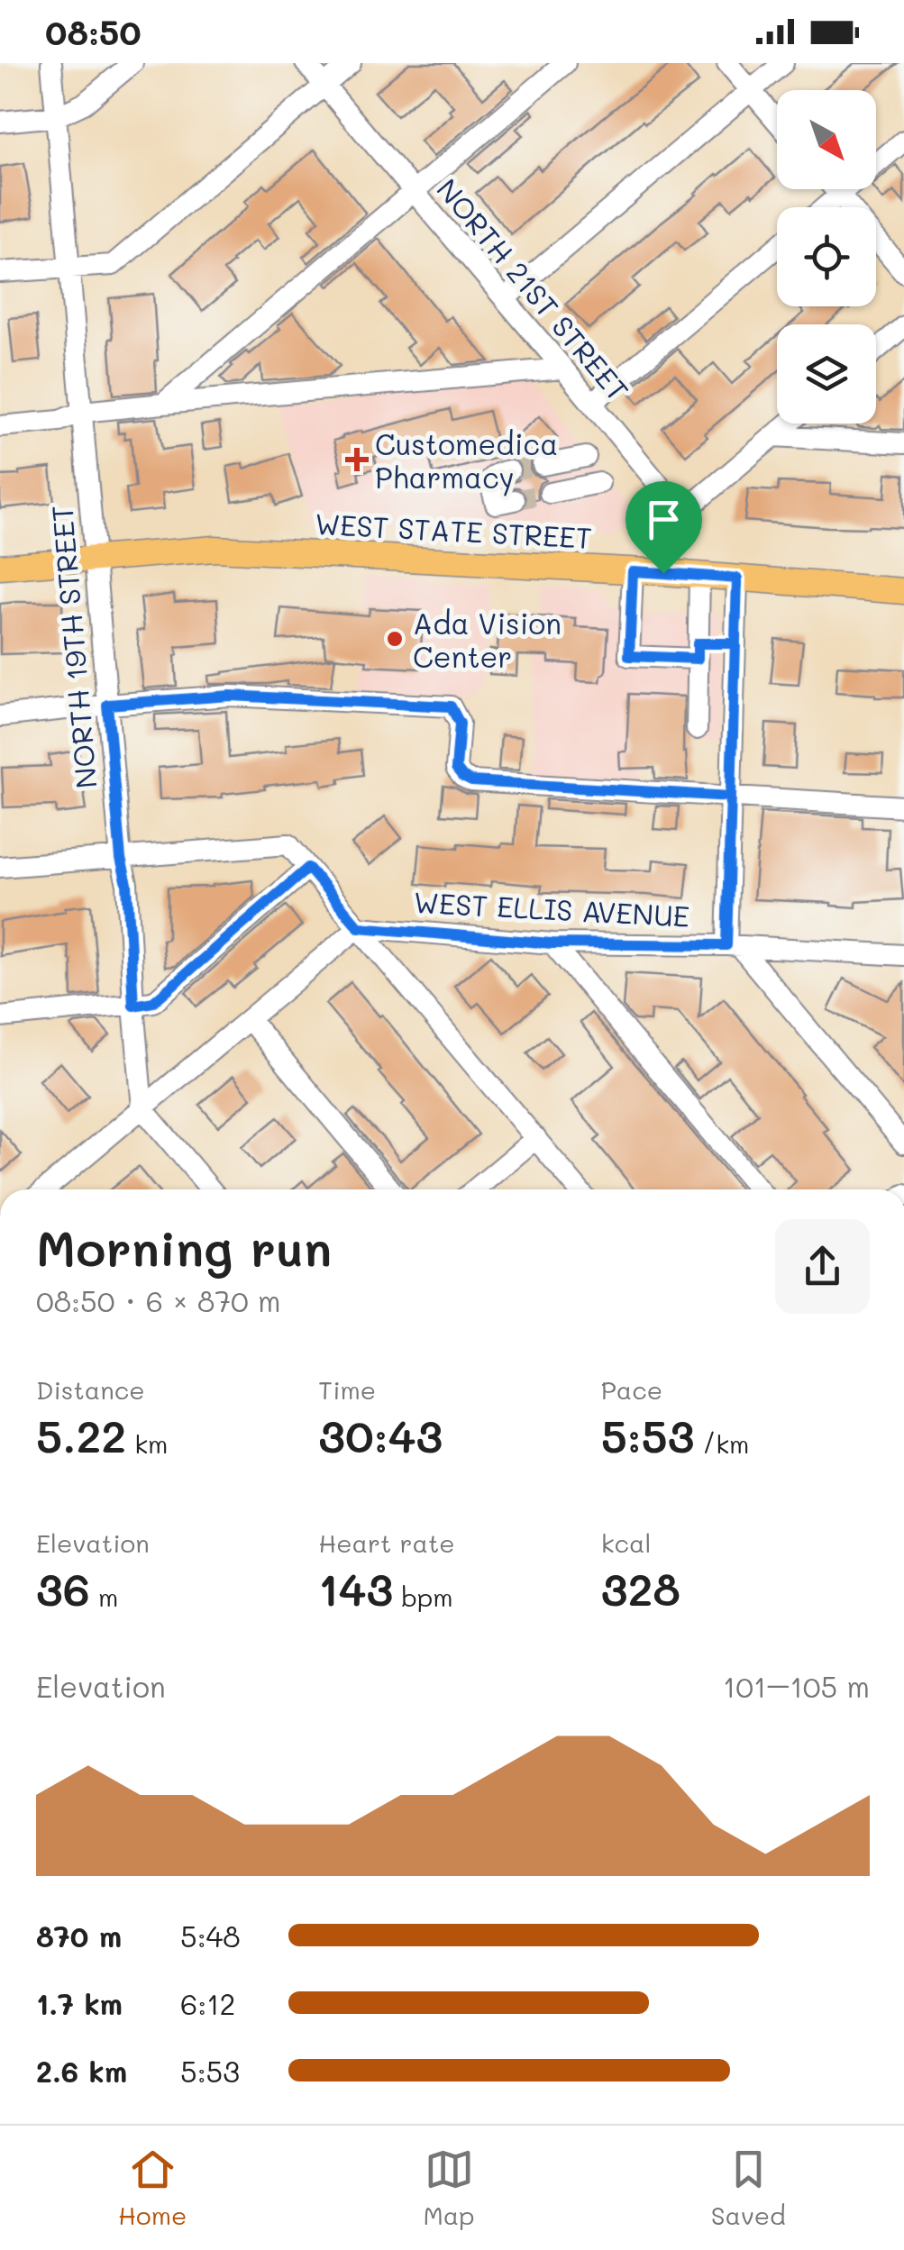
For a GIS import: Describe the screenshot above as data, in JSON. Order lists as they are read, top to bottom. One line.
{"streets":{"main road":["WEST STATE STREET"],"street":["NORTH 21ST STREET","NORTH 19TH STREET","WEST ELLIS AVENUE"]},"crossings":[["WEST STATE STREET","NORTH 19TH STREET"]],"places":{"health":["Customedica Pharmacy"],"other":["Ada Vision Center"]},"north":"bottom right","page":{"status":"08:50","heading":["Morning run","08:50 · 6 × 870 m"],"stats":[["Distance","5.22 km"],["Time","30:43"],["Pace","5:53 /km"],["Elevation","36 m"],["Heart rate","143 bpm"],["kcal","328"]],"chart":["Elevation","101–105 m"],"list":[{"name":"870 m","note":"5:48"},{"name":"1.7 km","note":"6:12"},{"name":"2.6 km","note":"5:53"}],"tabs":["Home","Map","Saved"]}}
